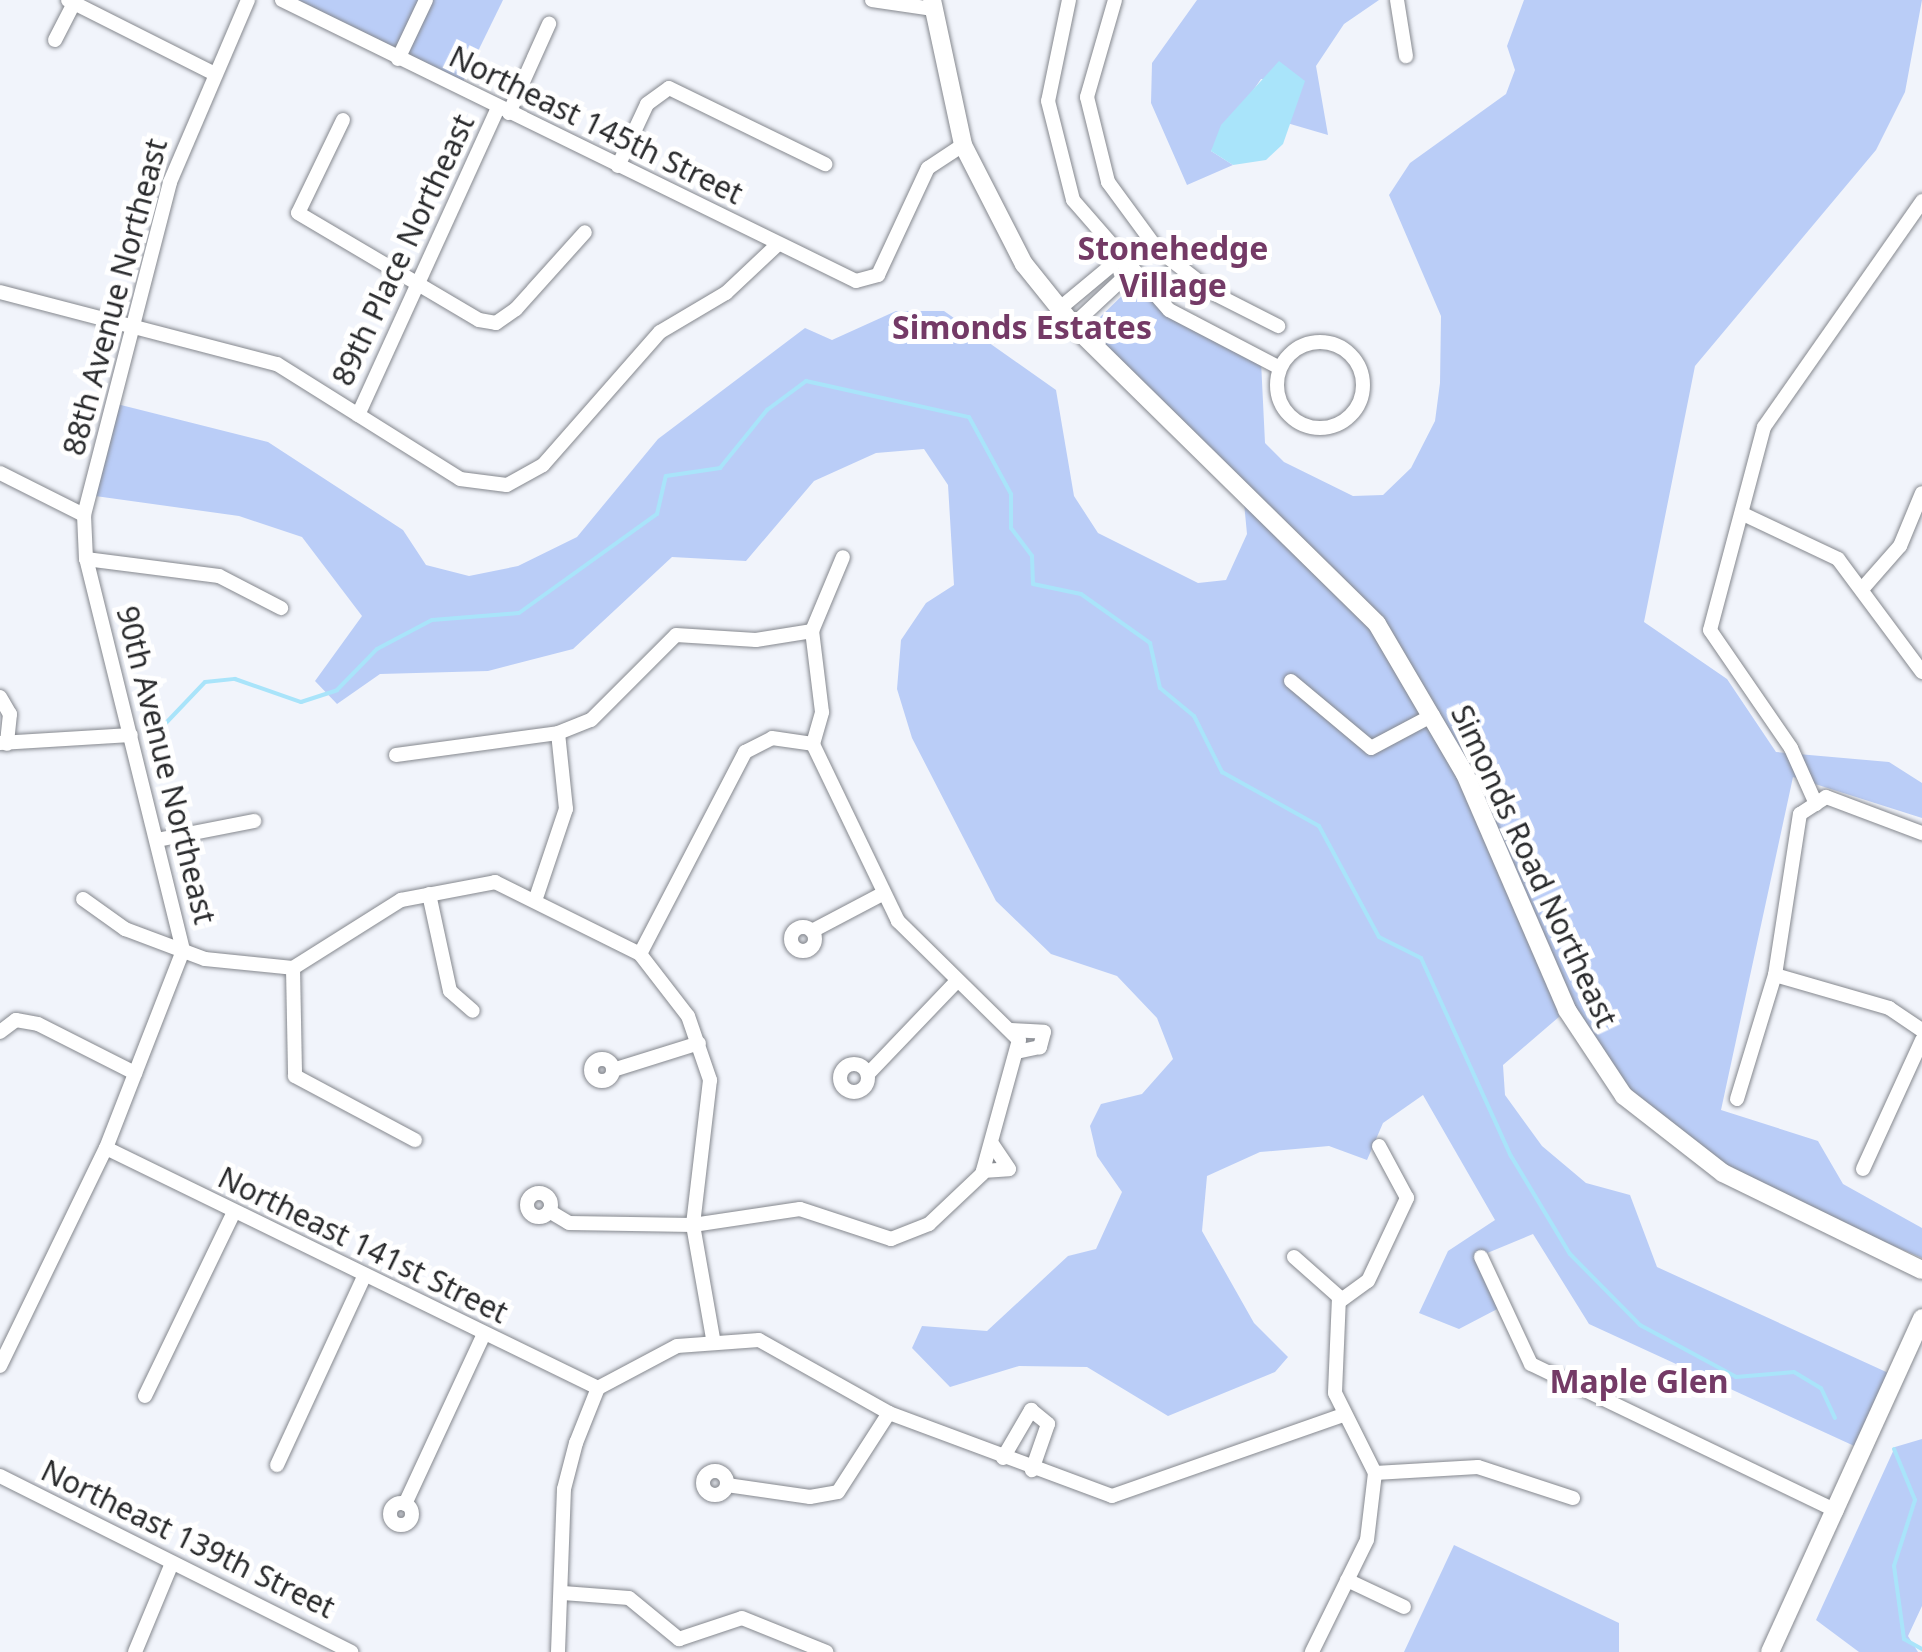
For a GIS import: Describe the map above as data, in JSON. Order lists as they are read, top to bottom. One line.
{"streets":{"main road":["Simonds Road Northeast"],"street":["Northeast 145th Street","89th Place Northeast","88th Avenue Northeast","90th Avenue Northeast","Northeast 141st Street","Northeast 139th Street"]},"crossings":[["Northeast 145th Street","89th Place Northeast"],["Northeast 145th Street","Simonds Road Northeast"],["88th Avenue Northeast","90th Avenue Northeast"],["90th Avenue Northeast","Northeast 141st Street"]],"districts":["Stonehedge Village","Simonds Estates","Maple Glen"]}
